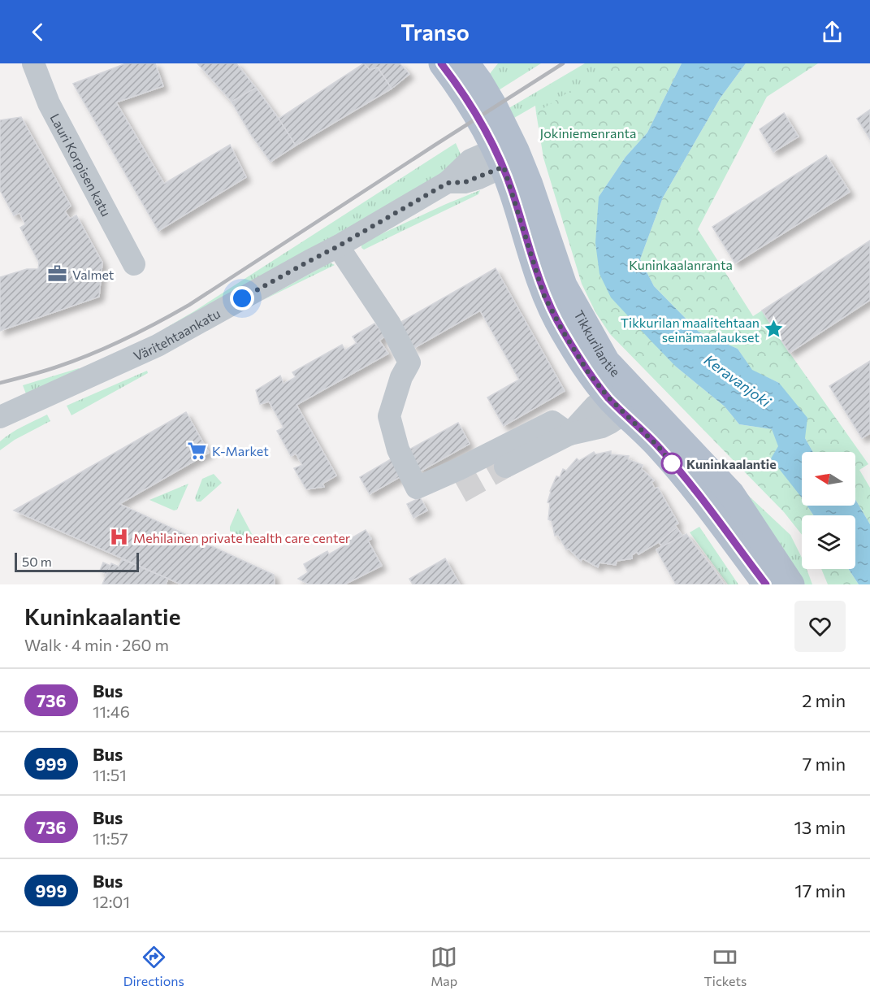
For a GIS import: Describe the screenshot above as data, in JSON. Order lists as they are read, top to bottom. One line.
{"streets":{"main road":["Tikkurilantie"],"street":["Lauri Korpisen katu","Väritehtaankatu"]},"crossings":[["Väritehtaankatu","Tikkurilantie"]],"water":["Keravanjoki"],"parks":["Jokiniemenranta","Kuninkaalanranta"],"places":{"office":["Valmet"],"place":["Tikkurilan maalitehtaan seinämaalaukset"],"supermarket":["K-Market"],"other":["Kuninkaalantie"],"hospital":["Mehilainen private health care center"]},"lines":["bus line 736"],"scale_bar":"50 m","north":"left","page":{"header":"Transo","scale":"50 m","heading":["Kuninkaalantie","Walk · 4 min · 260 m"],"list":[{"mark":"736","name":"Bus","note":"11:46","value":"2 min"},{"mark":"999","name":"Bus","note":"11:51","value":"7 min"},{"mark":"736","name":"Bus","note":"11:57","value":"13 min"},{"mark":"999","name":"Bus","note":"12:01","value":"17 min"}],"tabs":["Directions","Map","Tickets"]}}
